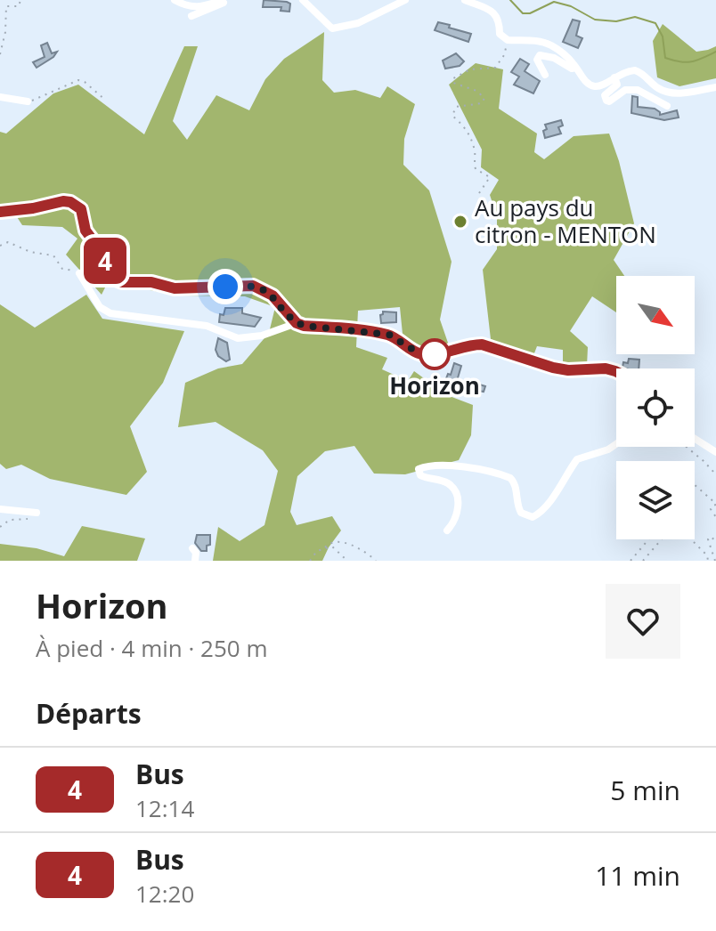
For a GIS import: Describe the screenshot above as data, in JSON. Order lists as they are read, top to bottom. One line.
{"places":["Au pays du citron - MENTON","Horizon"],"lines":["bus line 4"],"north":"bottom right","page":{"on_map":"4","heading":[["Horizon","À pied · 4 min · 250 m"],"Départs"],"list":[{"mark":"4","name":"Bus","note":"12:14","value":"5 min"},{"mark":"4","name":"Bus","note":"12:20","value":"11 min"}]}}
